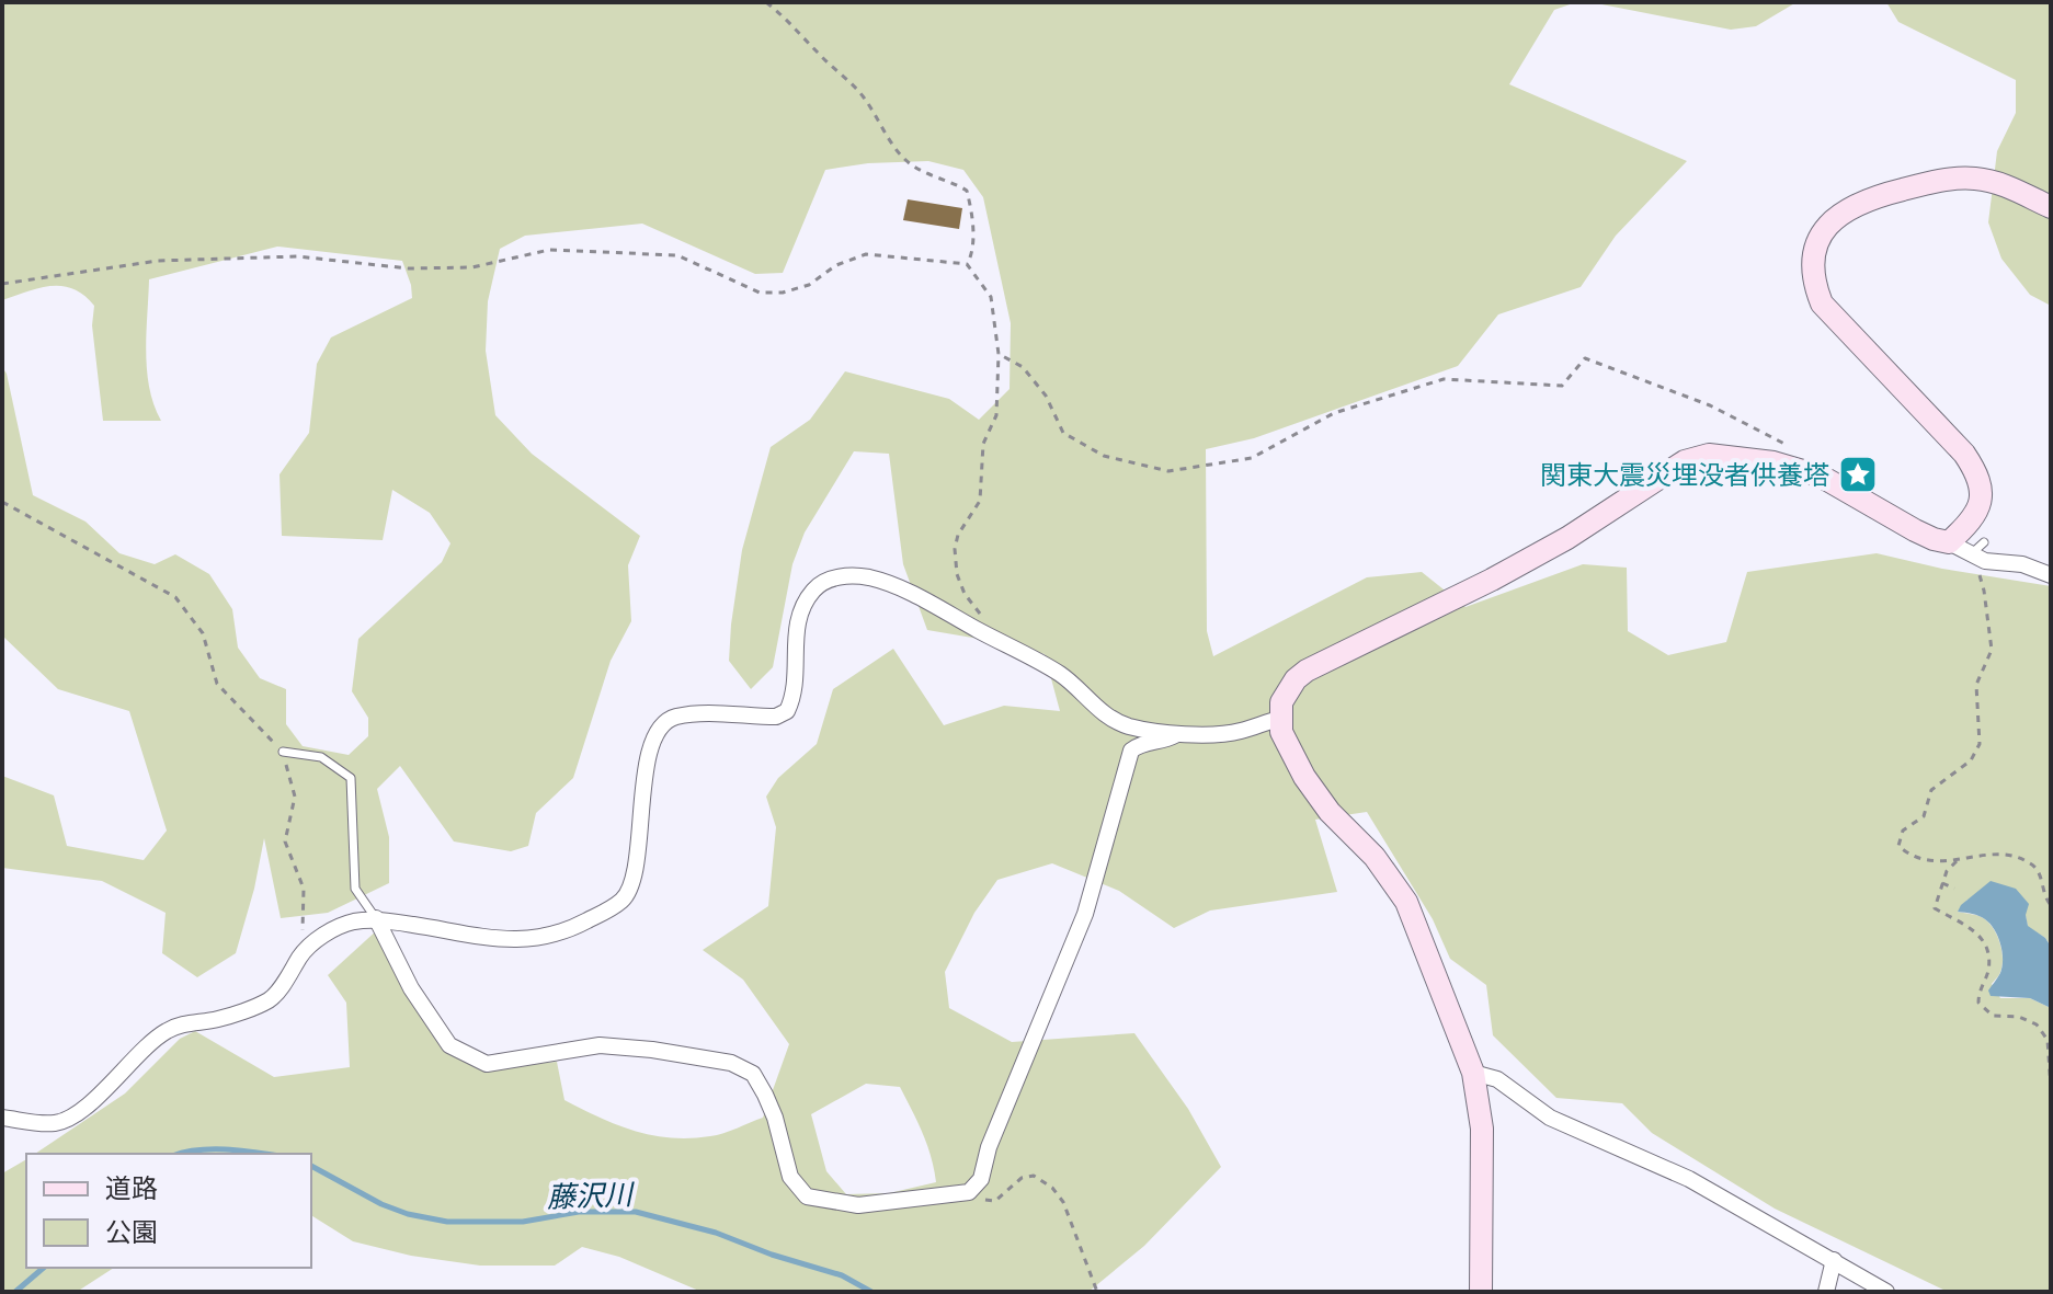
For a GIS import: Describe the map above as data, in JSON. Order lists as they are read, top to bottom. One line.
{"water":["藤沢川"],"places":{"place":["関東大震災埋没者供養塔"]},"legend":["道路","公園"]}
